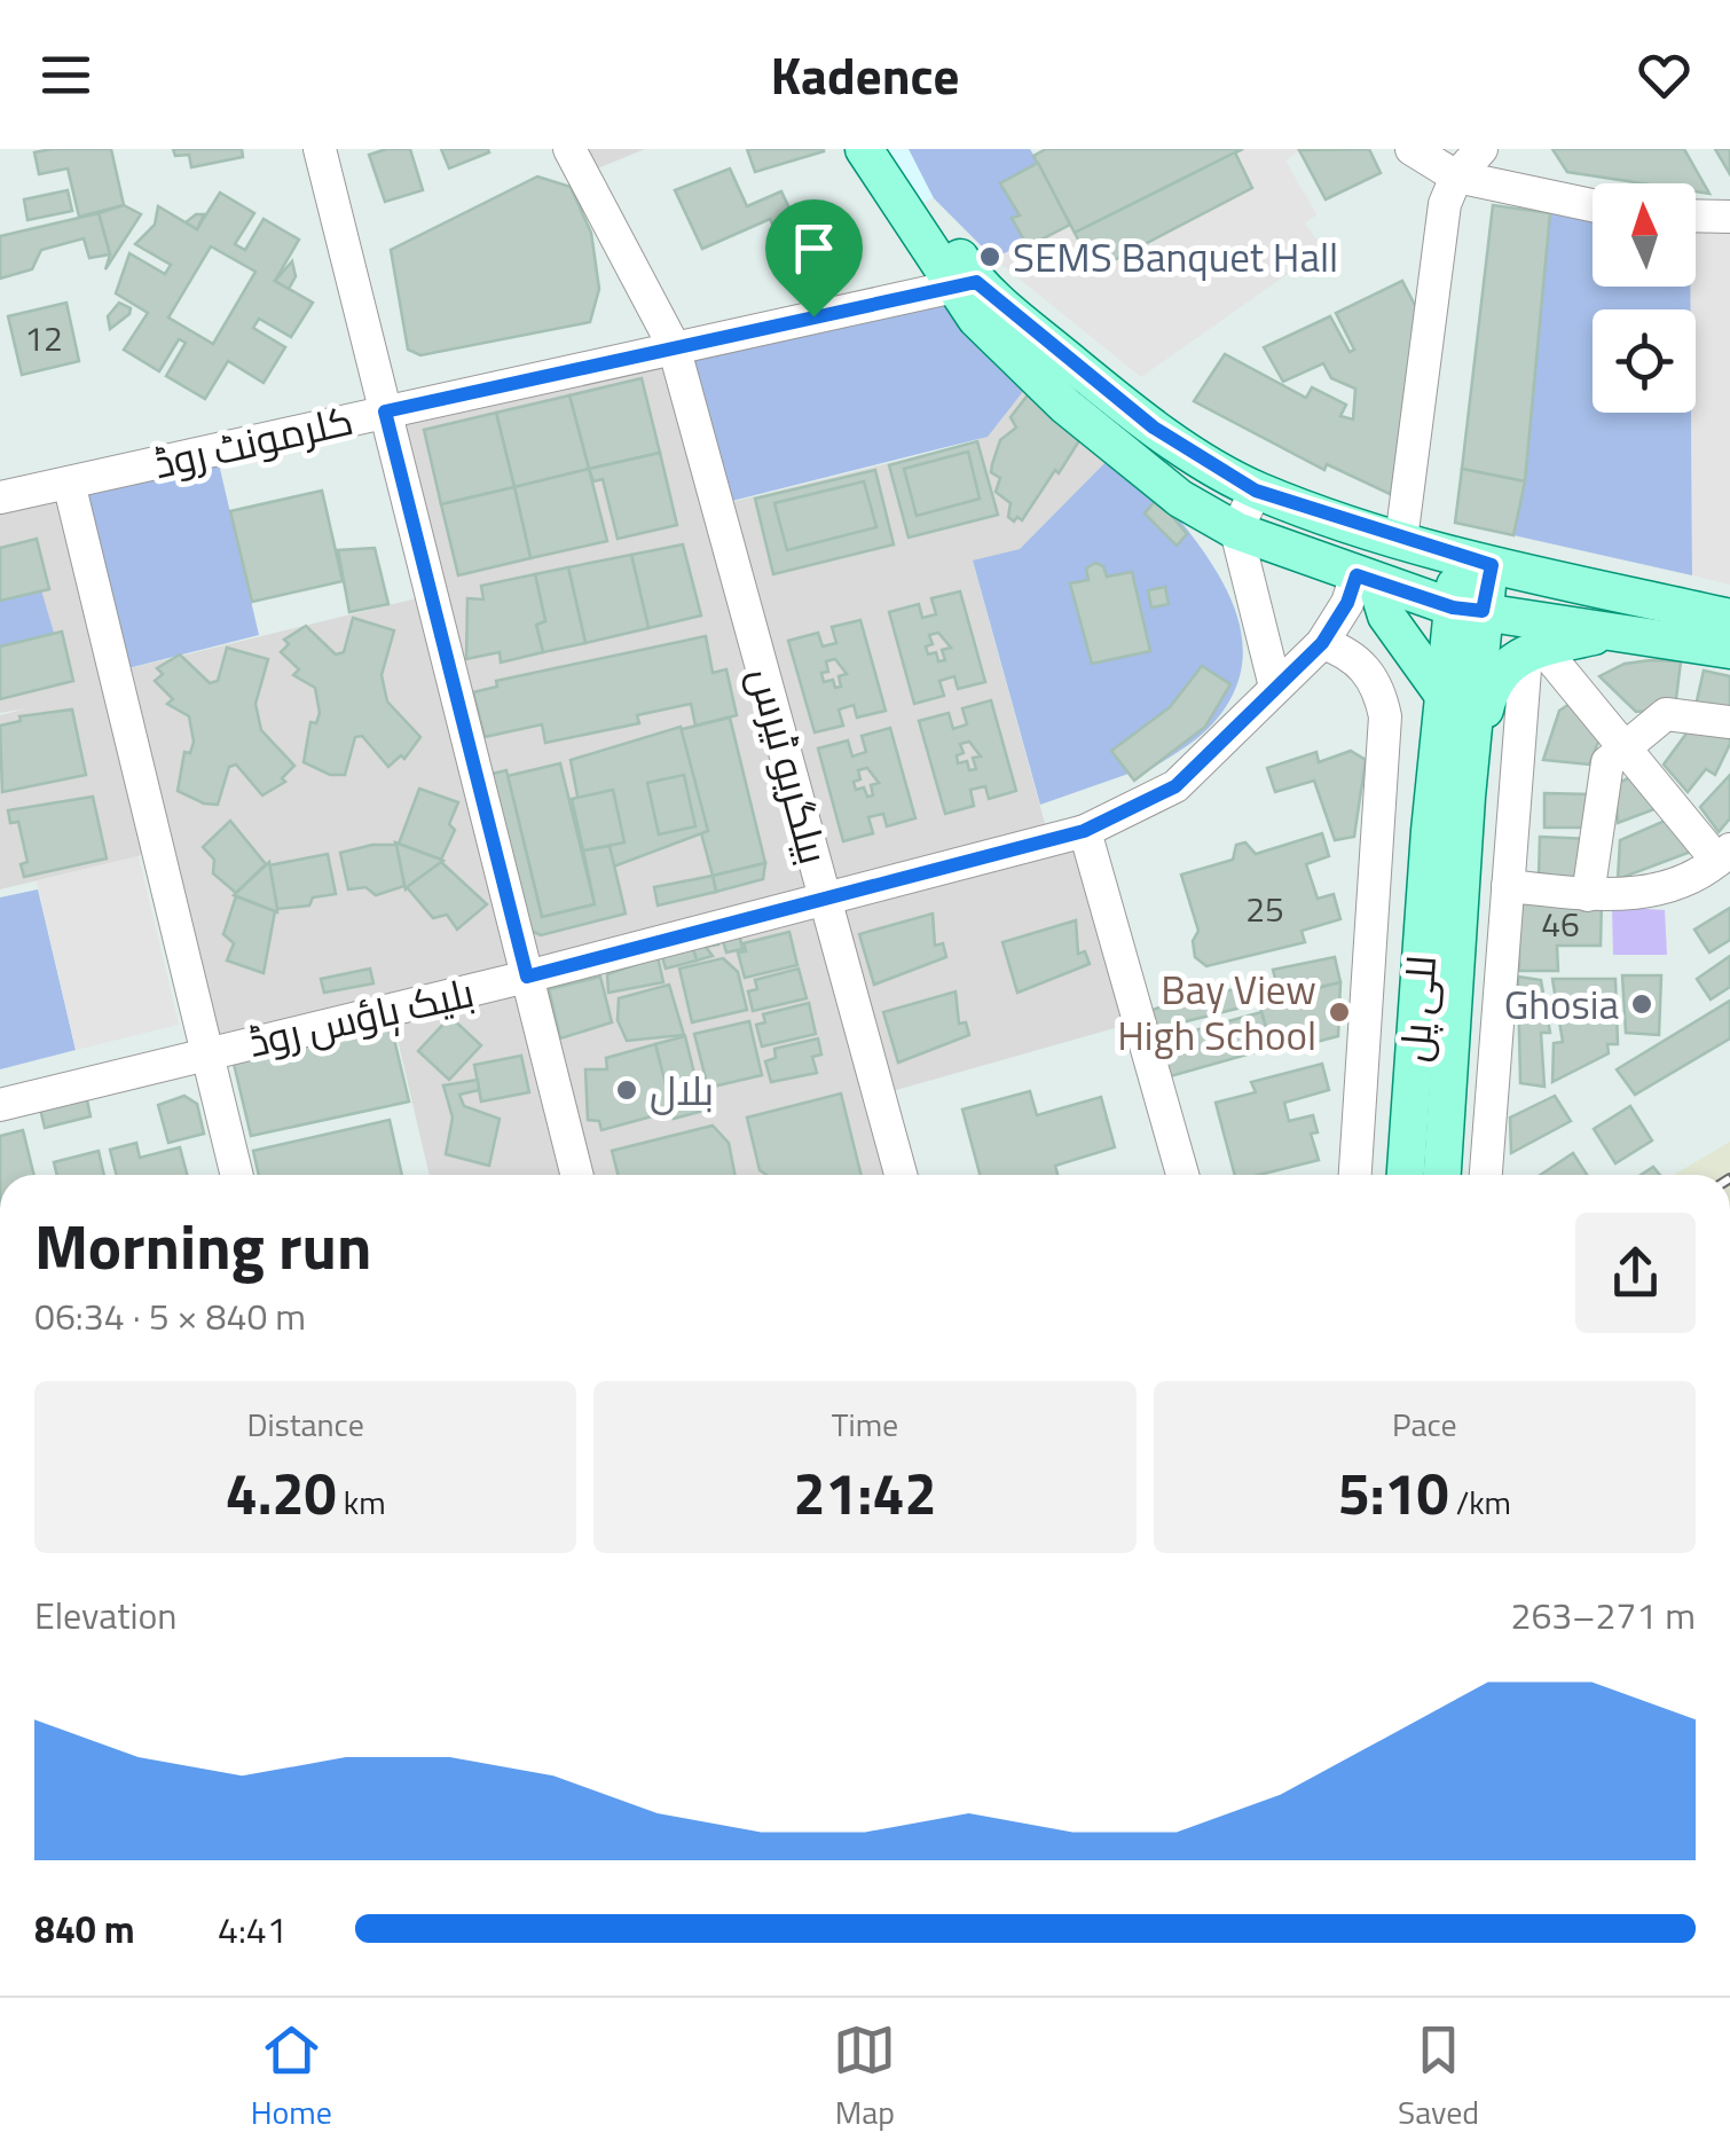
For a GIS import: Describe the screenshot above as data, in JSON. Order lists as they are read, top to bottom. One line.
{"streets":{"main road":["للی پل"],"street":["کلرمونٹ روڈ","بیلگریو ٹیرس","بلیک ہاؤس روڈ"]},"crossings":[["کلرمونٹ روڈ","بیلگریو ٹیرس"],["بیلگریو ٹیرس","بلیک ہاؤس روڈ"]],"places":["SEMS Banquet Hall","Ghosia","Bay View High School","بلال"],"house_numbers":["12","25","46"],"north":"top","page":{"header":"Kadence","heading":["Morning run","06:34 · 5 × 840 m"],"stats":[["Distance","4.20 km"],["Time","21:42"],["Pace","5:10 /km"]],"chart":["Elevation","263–271 m"],"list":[{"name":"840 m","note":"4:41"}],"tabs":["Home","Map","Saved"]}}
